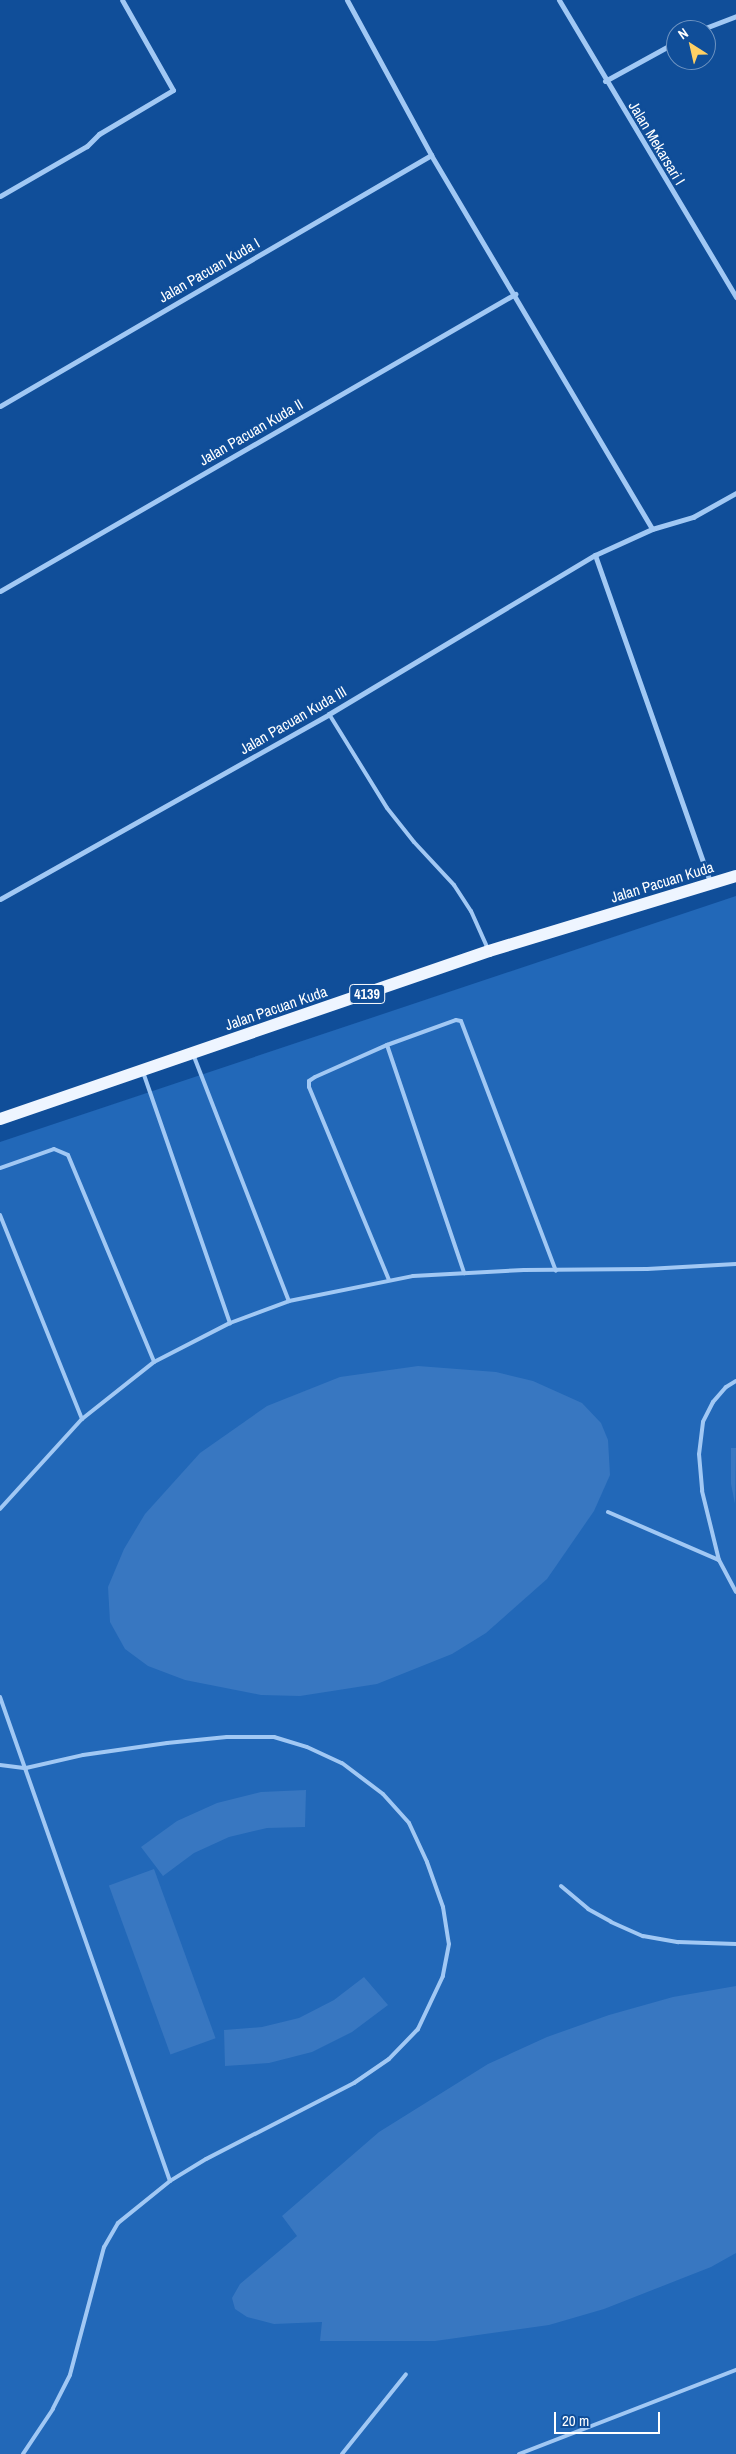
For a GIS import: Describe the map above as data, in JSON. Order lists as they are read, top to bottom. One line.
{"streets":{"main road":["Jalan Pacuan Kuda","4139"],"street":["Jalan Mekarsari I","Jalan Pacuan Kuda I","Jalan Pacuan Kuda II","Jalan Pacuan Kuda III"]},"scale_bar":"20 m","north":"top left"}
